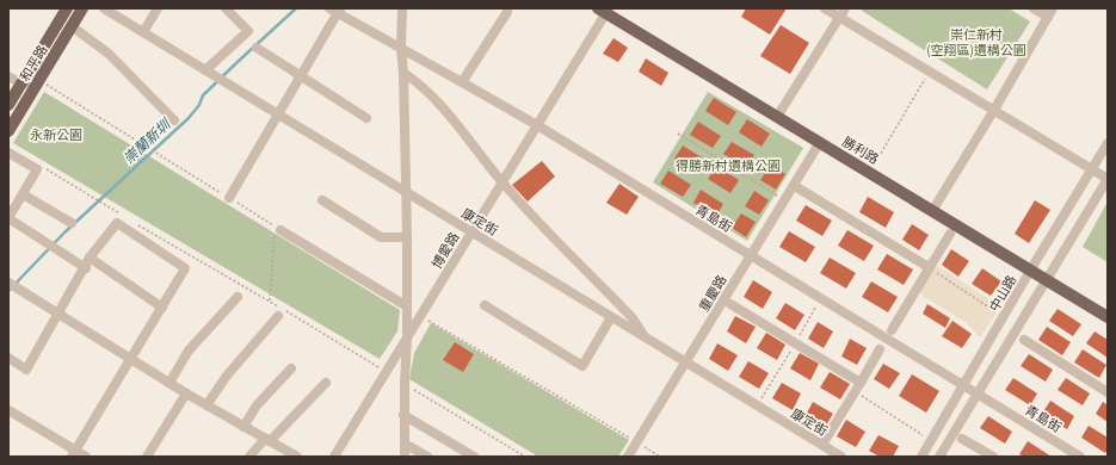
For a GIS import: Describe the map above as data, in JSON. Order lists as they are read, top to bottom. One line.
{"streets":{"main road":["和平路","勝利路"],"street":["青島街","康定街","博愛路","重慶路","中山路"]},"crossings":[["勝利路","博愛路"],["勝利路","重慶路"],["勝利路","中山路"],["青島街","博愛路"],["青島街","重慶路"],["青島街","中山路"],["康定街","博愛路"],["康定街","重慶路"]],"water":["崇蘭新圳"],"parks":["崇仁新村 (空翔區)遺構公園","永新公園","得勝新村遺構公園"]}
